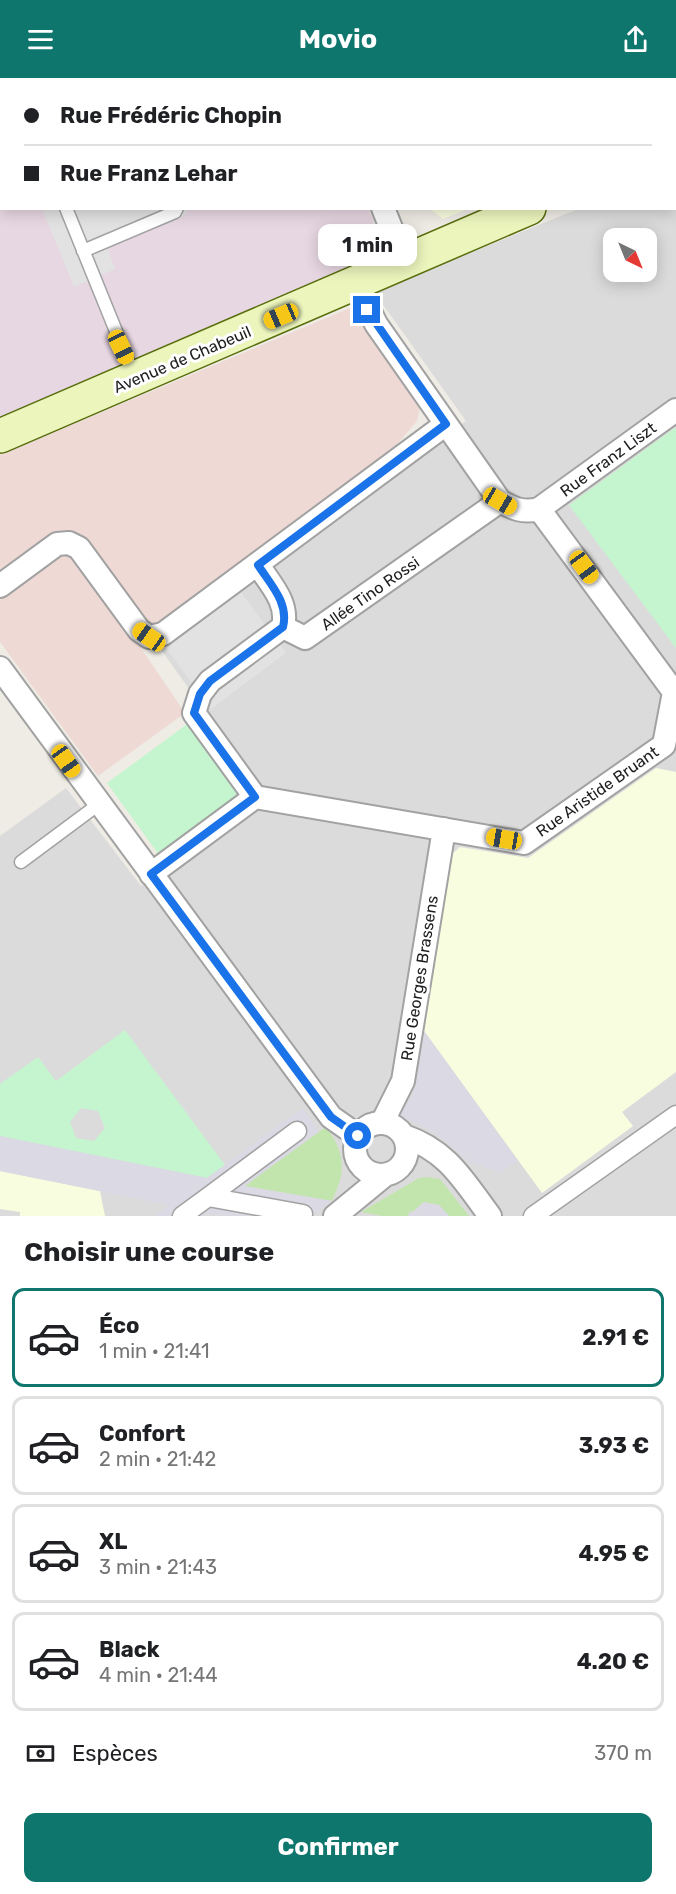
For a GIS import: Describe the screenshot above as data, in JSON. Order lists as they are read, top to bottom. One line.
{"streets":{"main road":["Avenue de Chabeuil"],"street":["Rue Franz Liszt","Allée Tino Rossi","Rue Aristide Bruant","Rue Georges Brassens"]},"crossings":[["Rue Franz Liszt","Rue Aristide Bruant"],["Rue Aristide Bruant","Rue Georges Brassens"]],"north":"bottom right","page":{"header":"Movio","banner":["Rue Frédéric Chopin","Rue Franz Lehar"],"bubble":"1 min","heading":"Choisir une course","list":[{"name":"Éco","note":"1 min · 21:41","value":"2.91 €"},{"name":"Confort","note":"2 min · 21:42","value":"3.93 €"},{"name":"XL","note":"3 min · 21:43","value":"4.95 €"},{"name":"Black","note":"4 min · 21:44","value":"4.20 €"}],"pay":["Espèces","370 m"],"buttons":"Confirmer"}}
